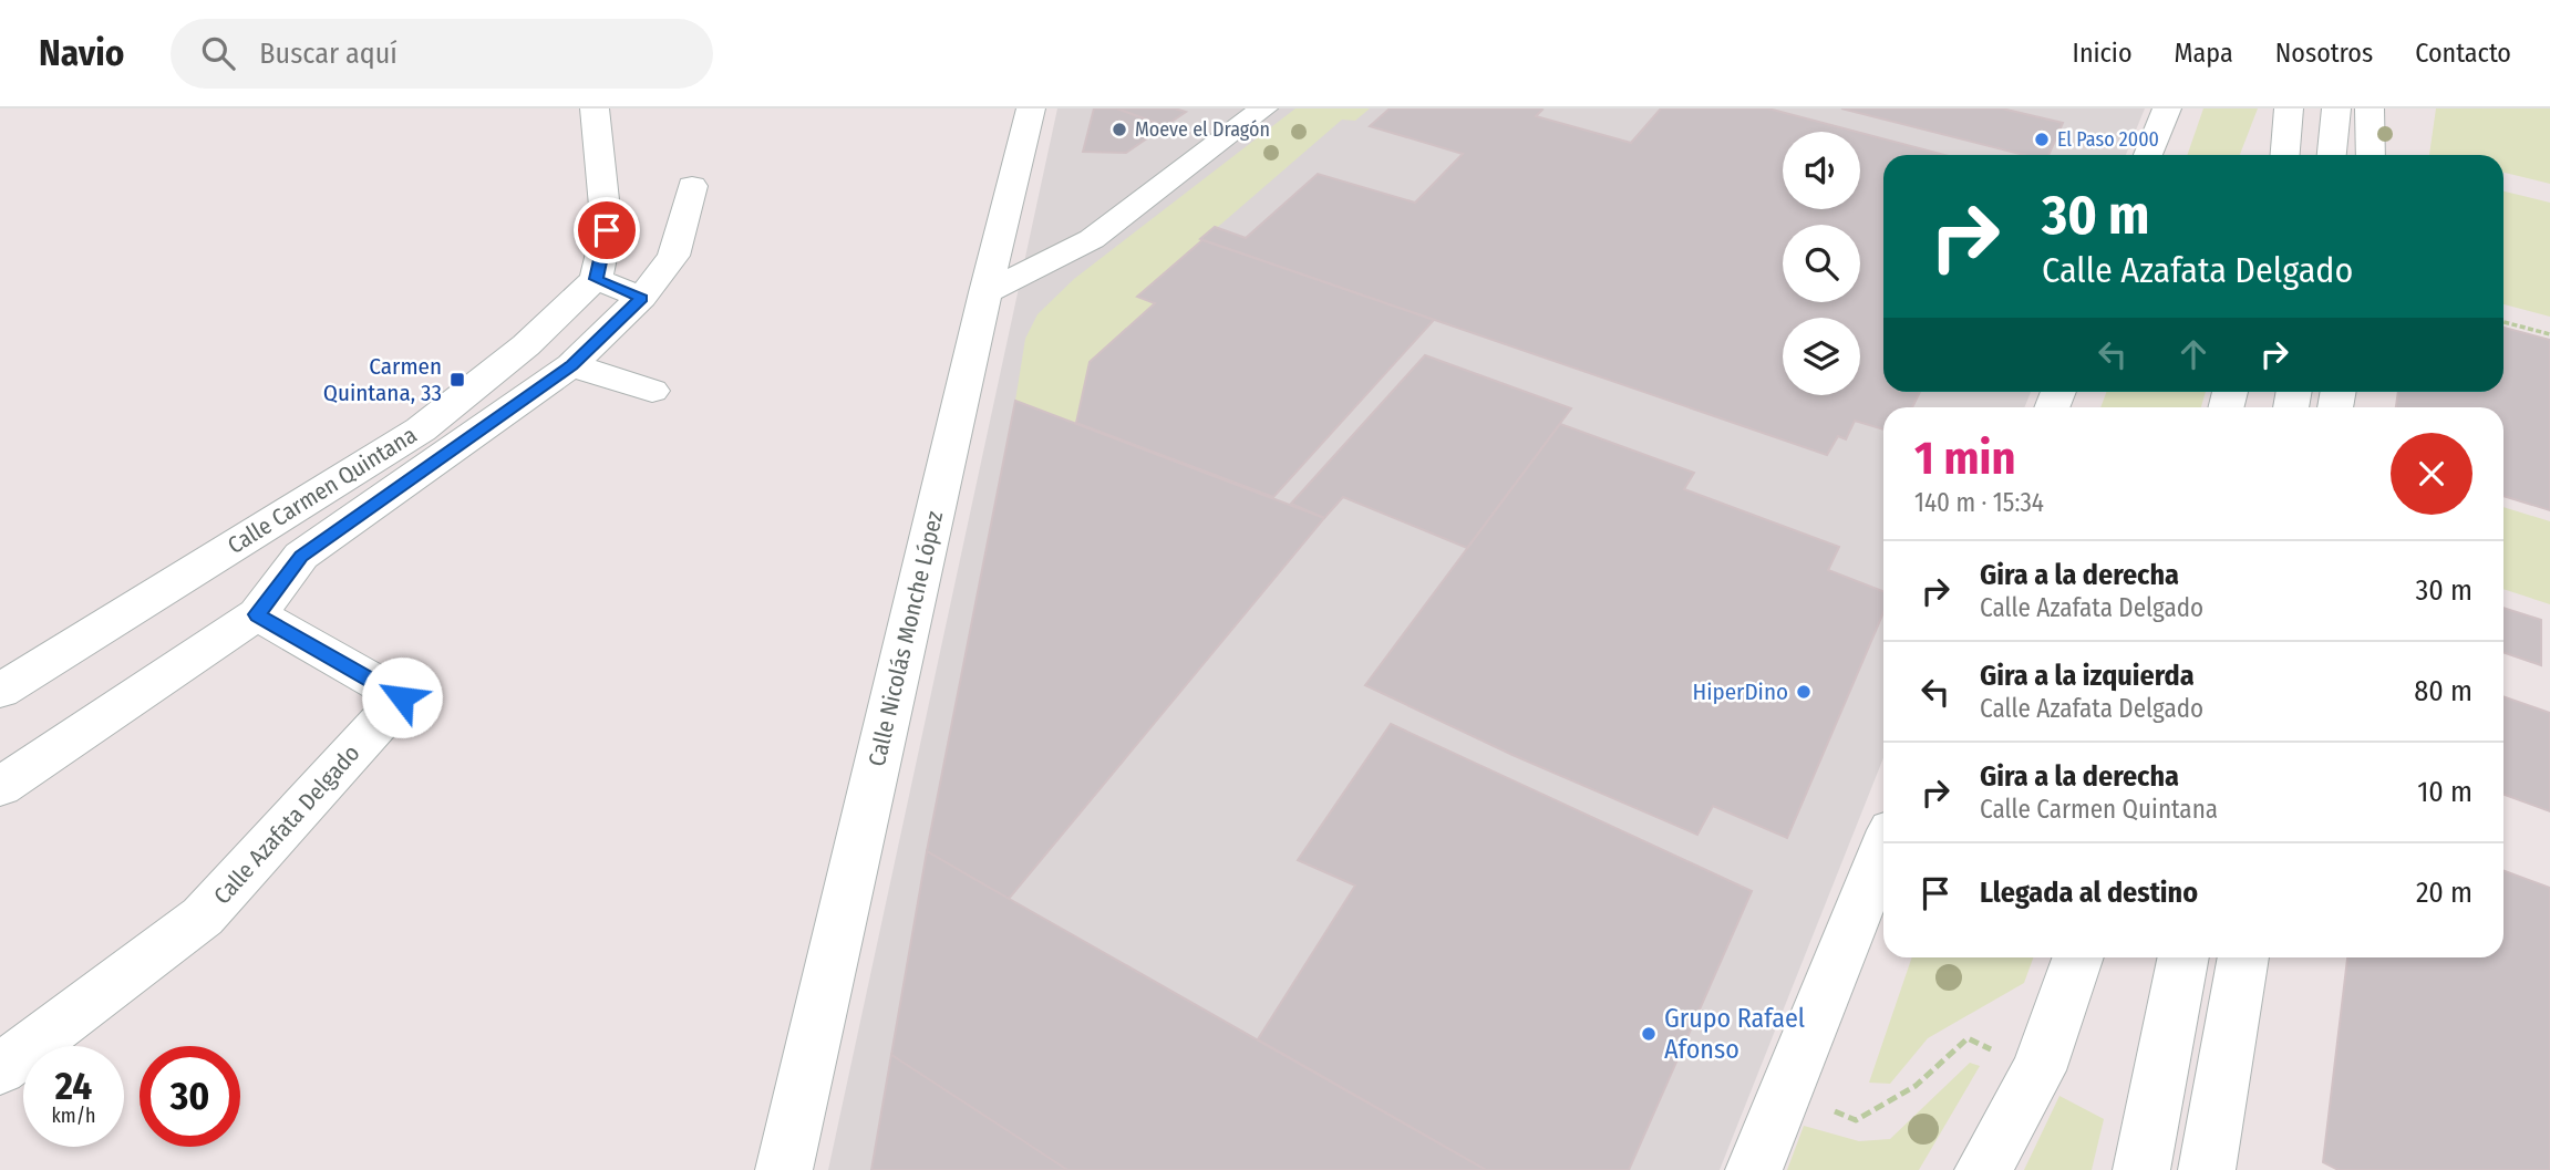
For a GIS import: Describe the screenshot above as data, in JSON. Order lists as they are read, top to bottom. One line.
{"streets":{"street":["Calle Carmen Quintana","Calle Nicolás Monche López","Calle Azafata Delgado"]},"places":{"other":["Moeve el Dragón","El Paso 2000","HiperDino","Grupo Rafael Afonso"],"transit":["Carmen Quintana, 33"]},"page":{"header":"Navio","search":"Buscar aquí","nav":["Inicio","Mapa","Nosotros","Contacto"],"turn":["30 m","Calle Azafata Delgado"],"heading":["1 min","140 m · 15:34"],"list":[{"name":"Gira a la derecha","note":"Calle Azafata Delgado","value":"30 m"},{"name":"Gira a la izquierda","note":"Calle Azafata Delgado","value":"80 m"},{"name":"Gira a la derecha","note":"Calle Carmen Quintana","value":"10 m"},{"name":"Llegada al destino","value":"20 m"}],"speed":"24 km/h","limit":"30"}}
